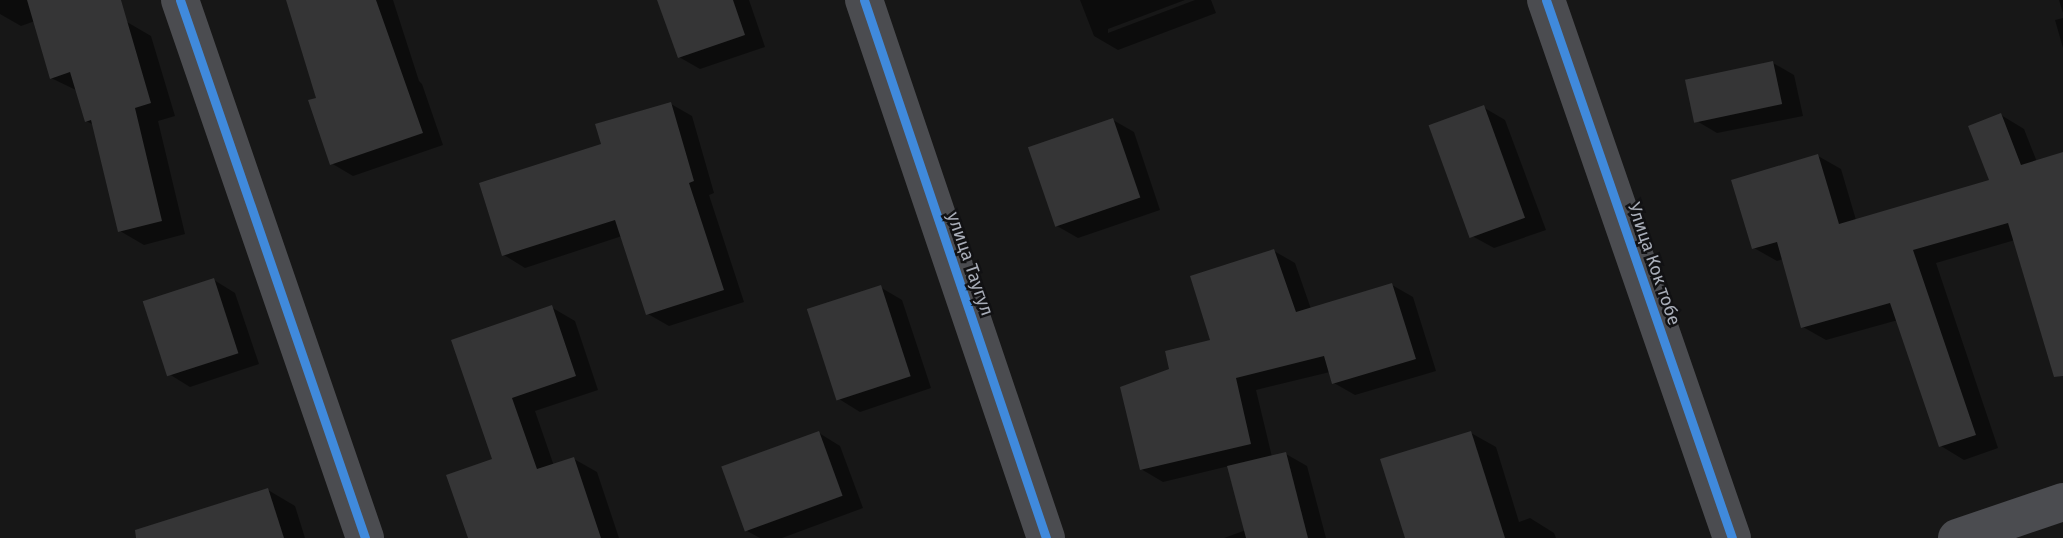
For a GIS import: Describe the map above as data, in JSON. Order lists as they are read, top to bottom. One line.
{"streets":{"street":["улица Таугул","Улица Кок тобе"]}}
